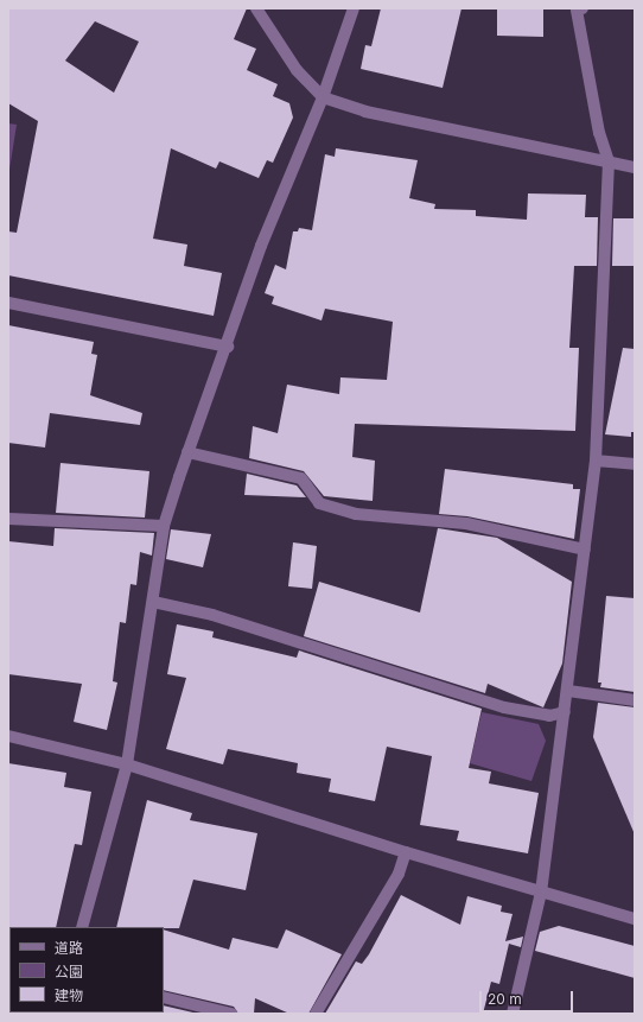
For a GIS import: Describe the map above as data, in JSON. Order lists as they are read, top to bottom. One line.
{"legend":["道路","公園","建物"],"scale_bar":"20 m"}
